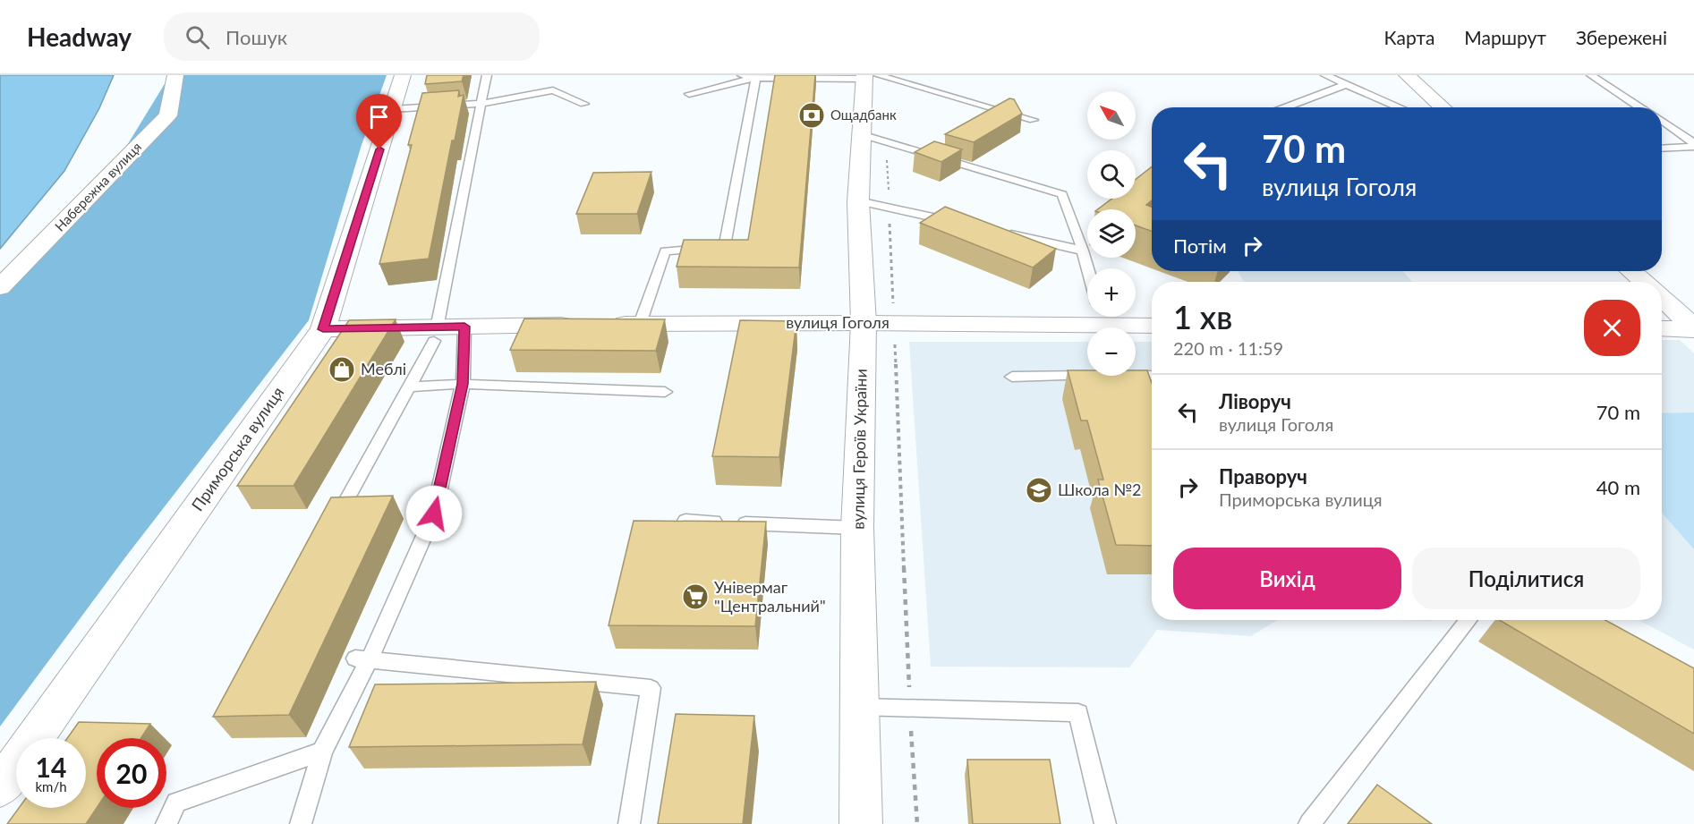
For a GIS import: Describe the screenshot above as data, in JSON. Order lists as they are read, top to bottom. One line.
{"streets":{"street":["Набережна вулиця","вулиця Гоголя","Приморська вулиця","вулиця Героїв України"]},"crossings":[["вулиця Гоголя","Приморська вулиця"],["вулиця Гоголя","вулиця Героїв України"]],"places":{"bank":["Ощадбанк"],"shop":["Меблі"],"school or university":["Школа №2"],"supermarket":["Універмаг \"Центральний\""]},"north":"top left","page":{"header":"Headway","search":"Пошук","nav":["Карта","Маршрут","Збережені"],"map_buttons":["+","−"],"turn":["70 m","вулиця Гоголя"],"then":"Потім","heading":["1 хв","220 m · 11:59"],"list":[{"name":"Ліворуч","note":"вулиця Гоголя","value":"70 m"},{"name":"Праворуч","note":"Приморська вулиця","value":"40 m"}],"buttons":["Вихід","Поділитися"],"speed":"14 km/h","limit":"20"}}
